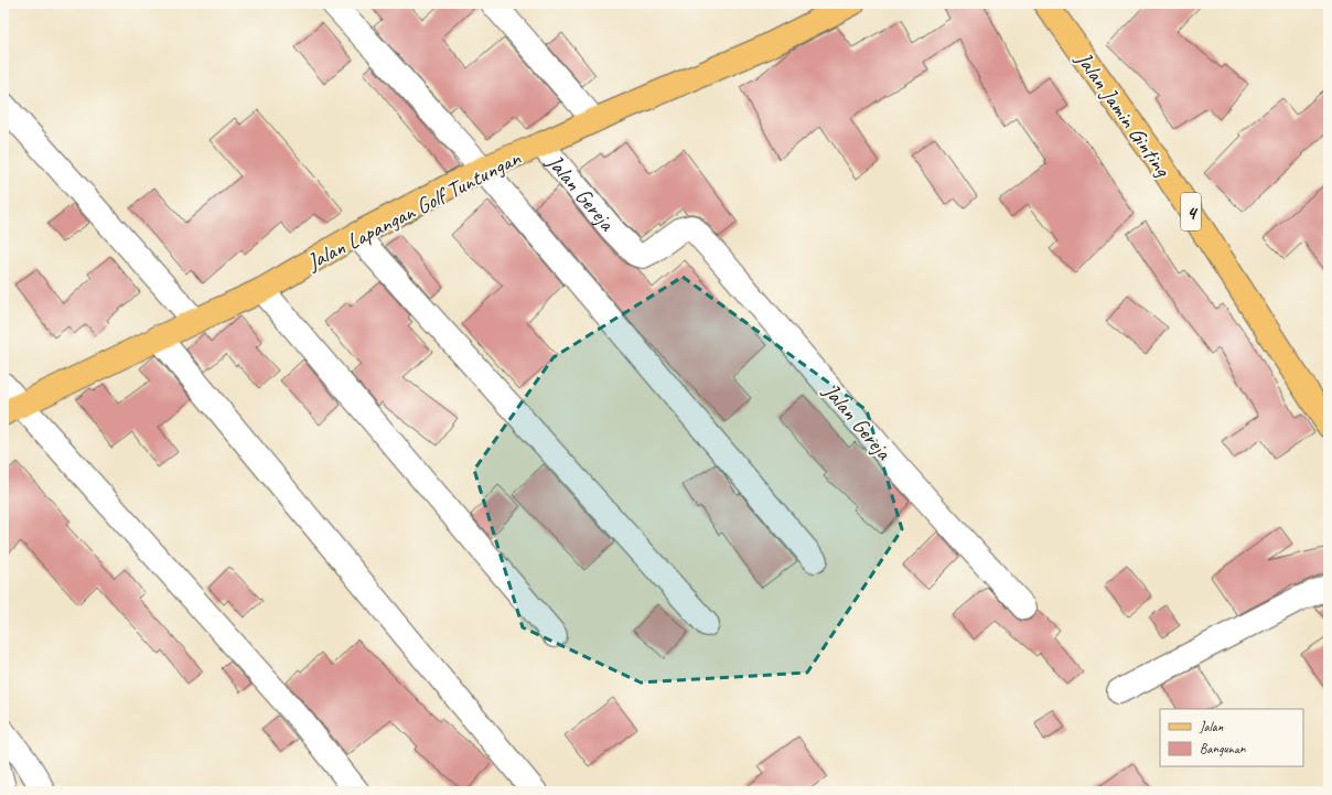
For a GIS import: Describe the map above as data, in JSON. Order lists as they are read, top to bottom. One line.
{"streets":{"main road":["Jalan Jamin Ginting","Jalan Lapangan Golf Tuntungan","4"],"street":["Jalan Gereja"]},"crossings":[["Jalan Gereja","Jalan Lapangan Golf Tuntungan"]],"legend":["Jalan","Bangunan"]}
